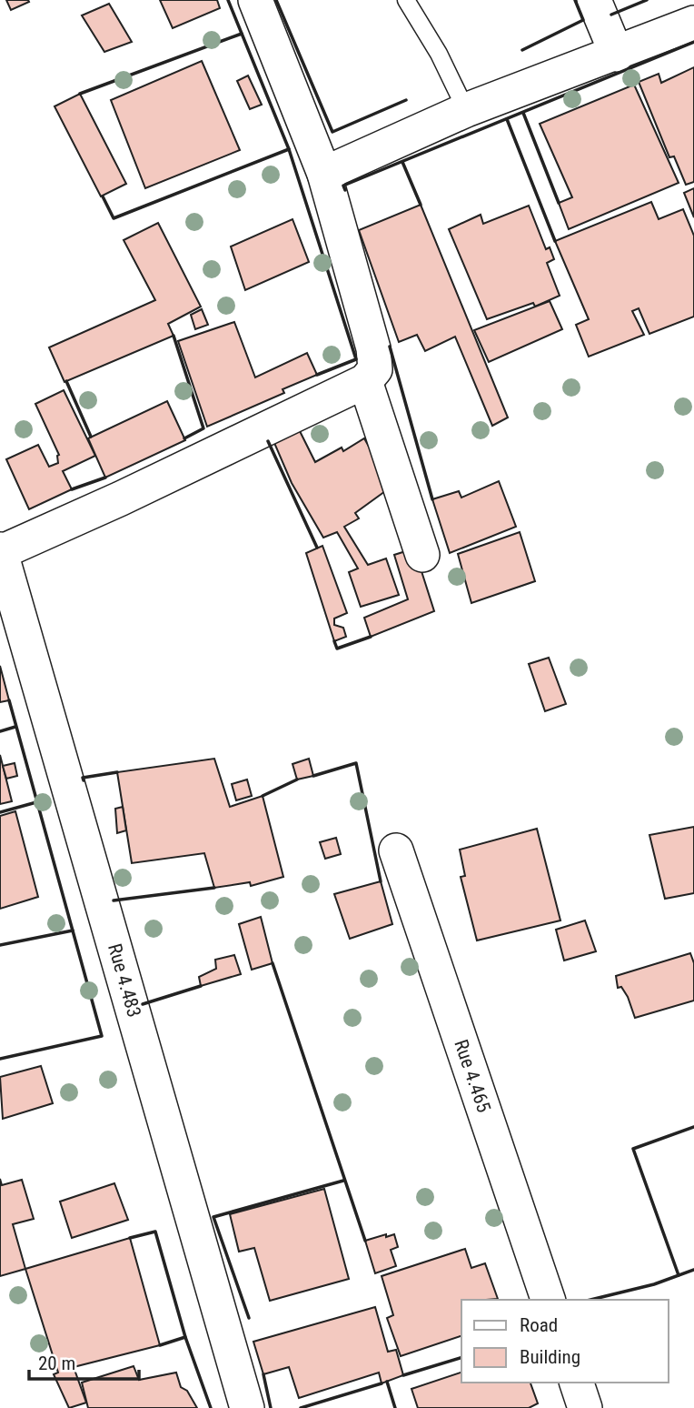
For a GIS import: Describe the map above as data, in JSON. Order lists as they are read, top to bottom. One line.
{"streets":{"street":["Rue 4.483","Rue 4.465"]},"legend":["Road","Building"],"scale_bar":"20 m"}
